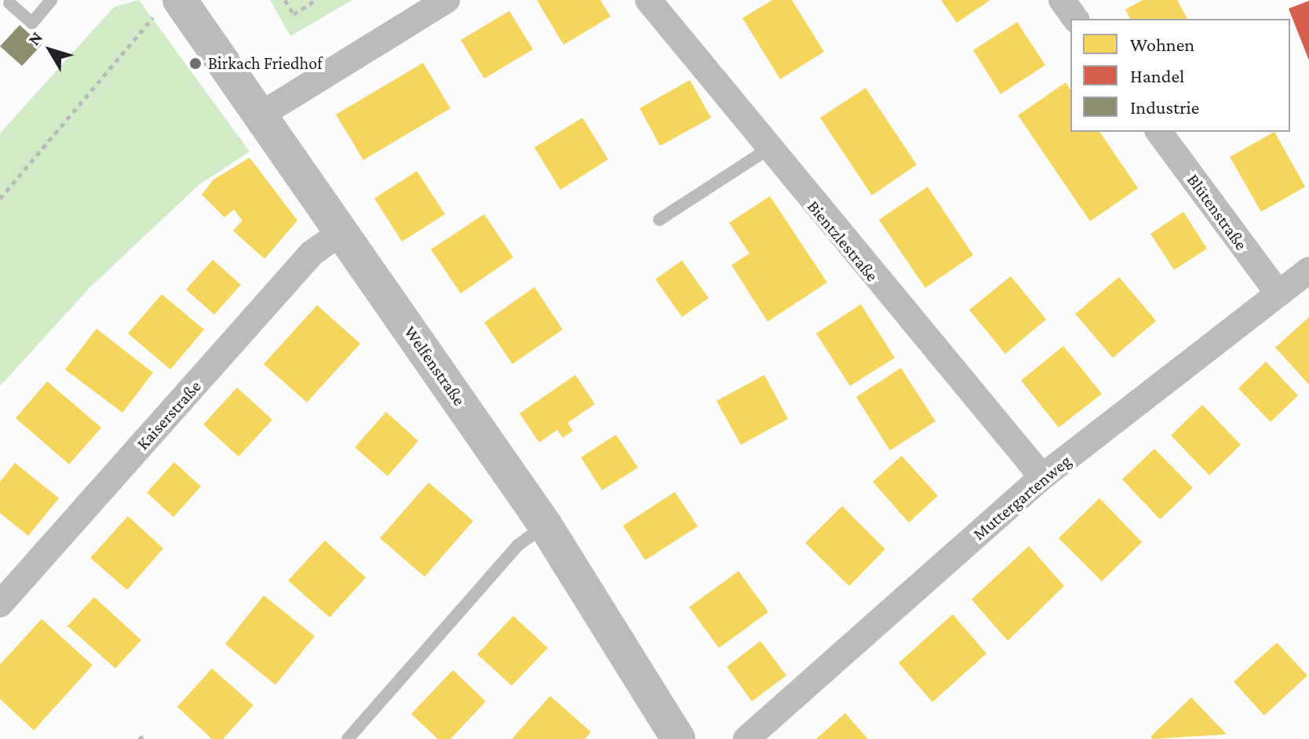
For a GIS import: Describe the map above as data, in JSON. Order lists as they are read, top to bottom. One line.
{"streets":{"street":["Blütenstraße","Bientzlestraße","Welfenstraße","Kaiserstraße","Muttergartenweg"]},"crossings":[["Blütenstraße","Muttergartenweg"],["Bientzlestraße","Muttergartenweg"],["Welfenstraße","Kaiserstraße"]],"places":["Birkach Friedhof"],"legend":["Wohnen","Handel","Industrie"],"north":"top left"}
